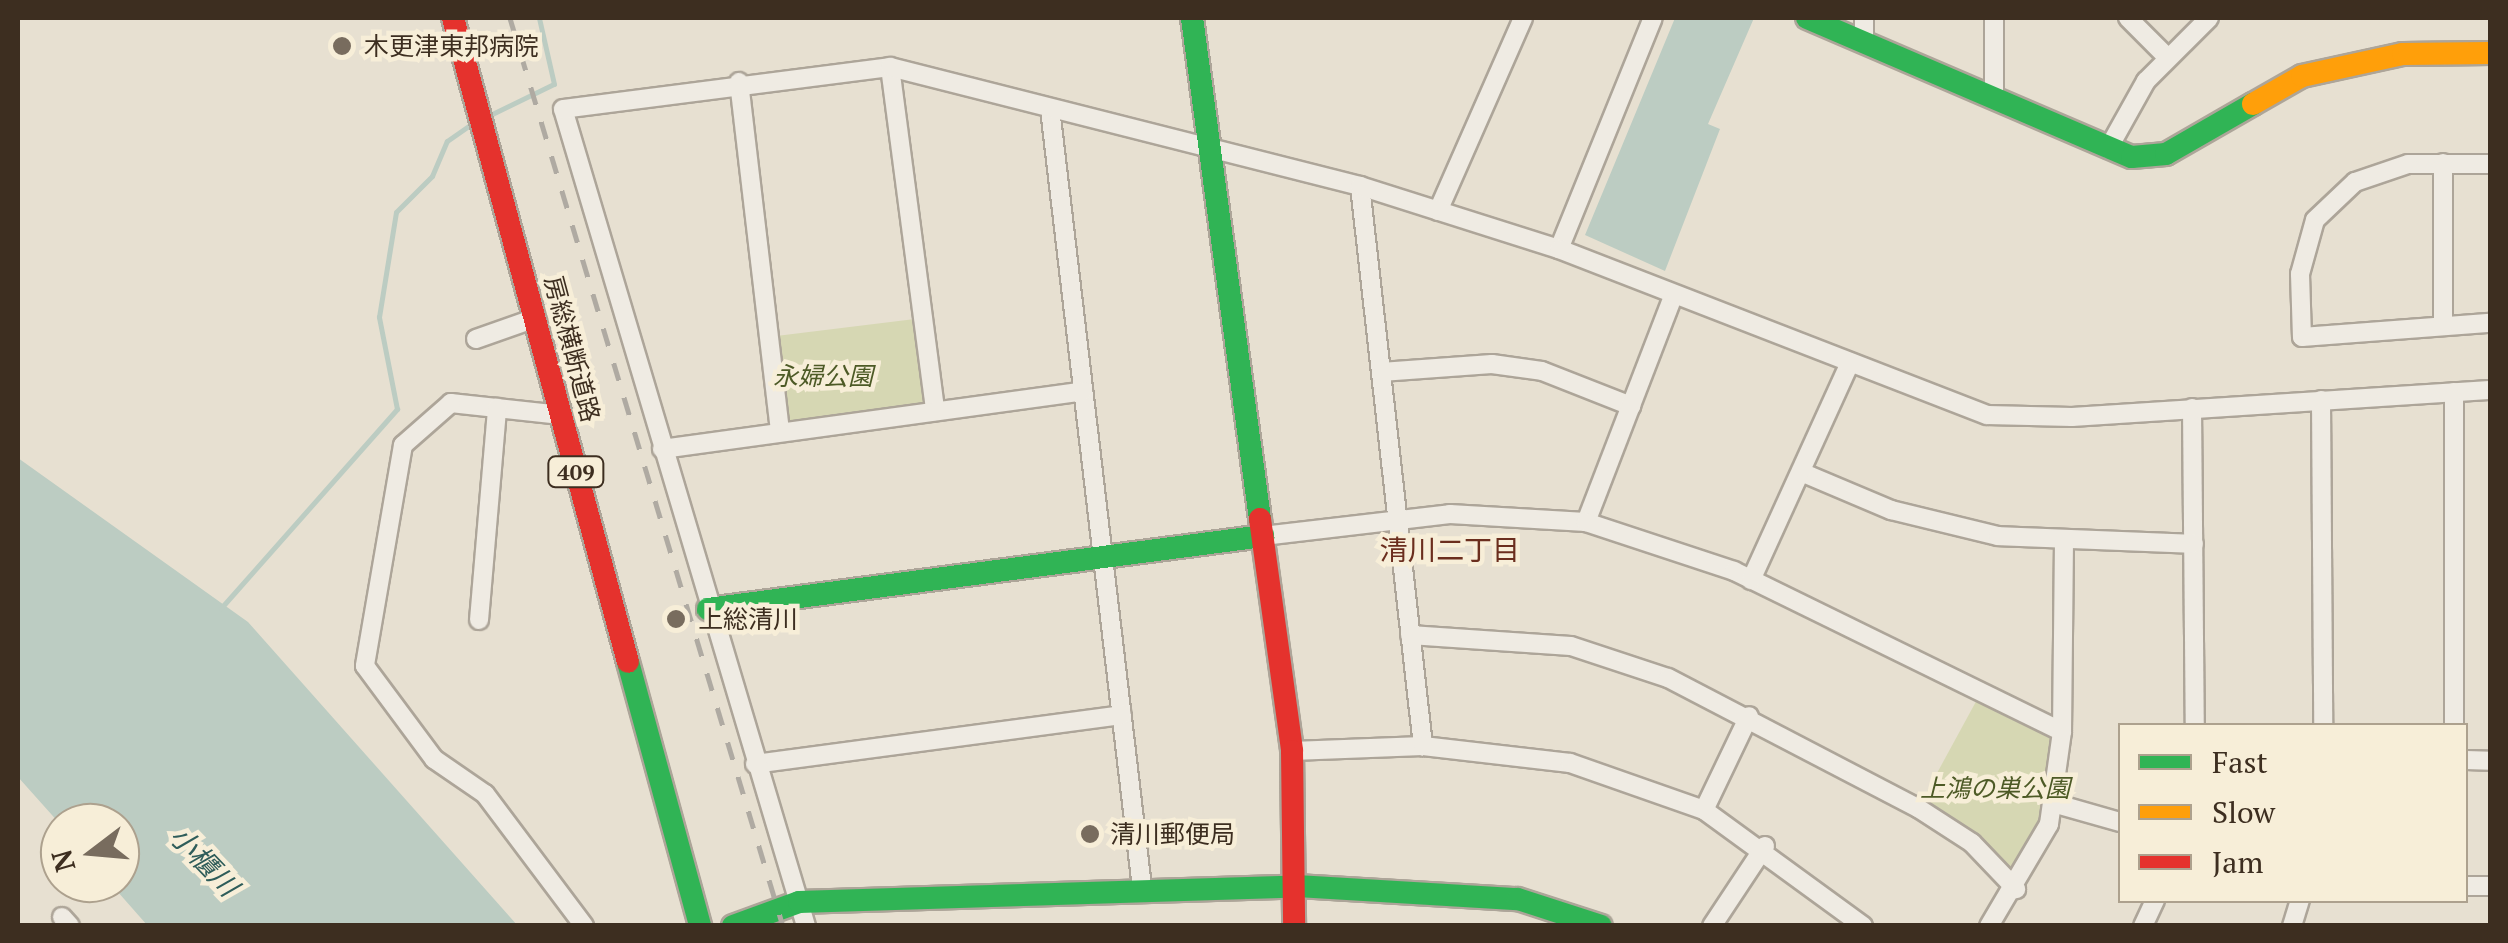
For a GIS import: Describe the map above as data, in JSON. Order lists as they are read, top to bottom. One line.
{"streets":{"main road":["房総横断道路","409"]},"districts":["清川二丁目"],"water":["小櫃川"],"parks":["永婦公園","上鴻の巣公園"],"places":["木更津東邦病院","上総清川","清川郵便局"],"legend":["Fast","Slow","Jam"],"north":"left"}
